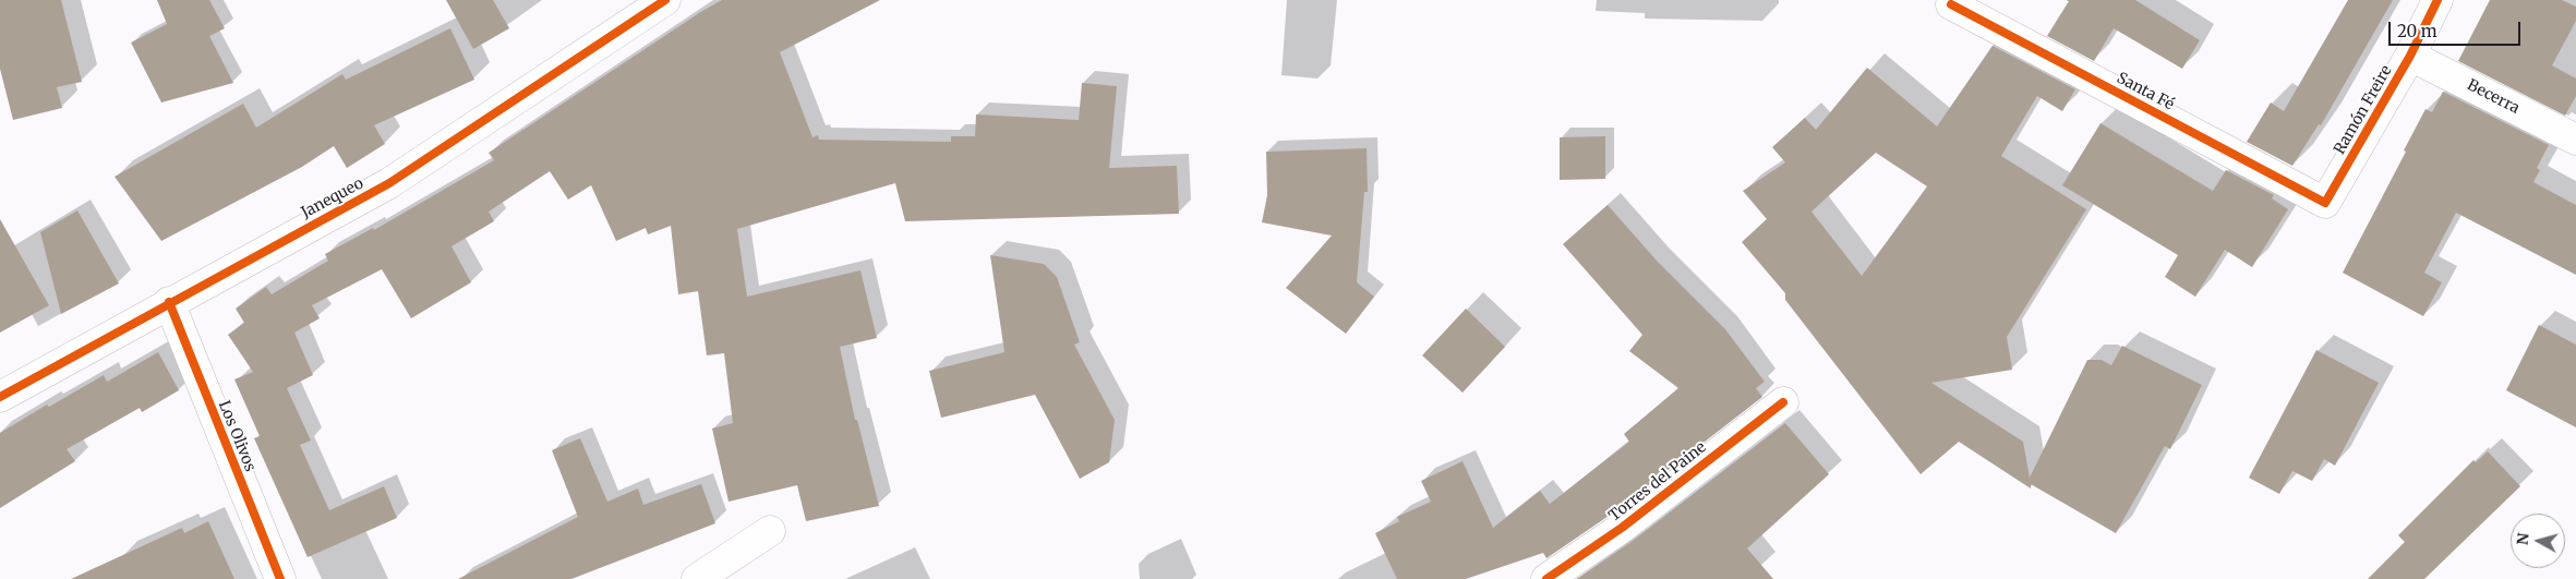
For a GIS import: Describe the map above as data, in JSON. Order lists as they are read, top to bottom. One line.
{"streets":{"street":["Santa Fé","Becerra","Ramón Freire","Janequeo","Los Olivos","Torres del Paine"]},"crossings":[["Santa Fé","Ramón Freire"],["Becerra","Ramón Freire"],["Janequeo","Los Olivos"]],"scale_bar":"20 m","north":"left"}
